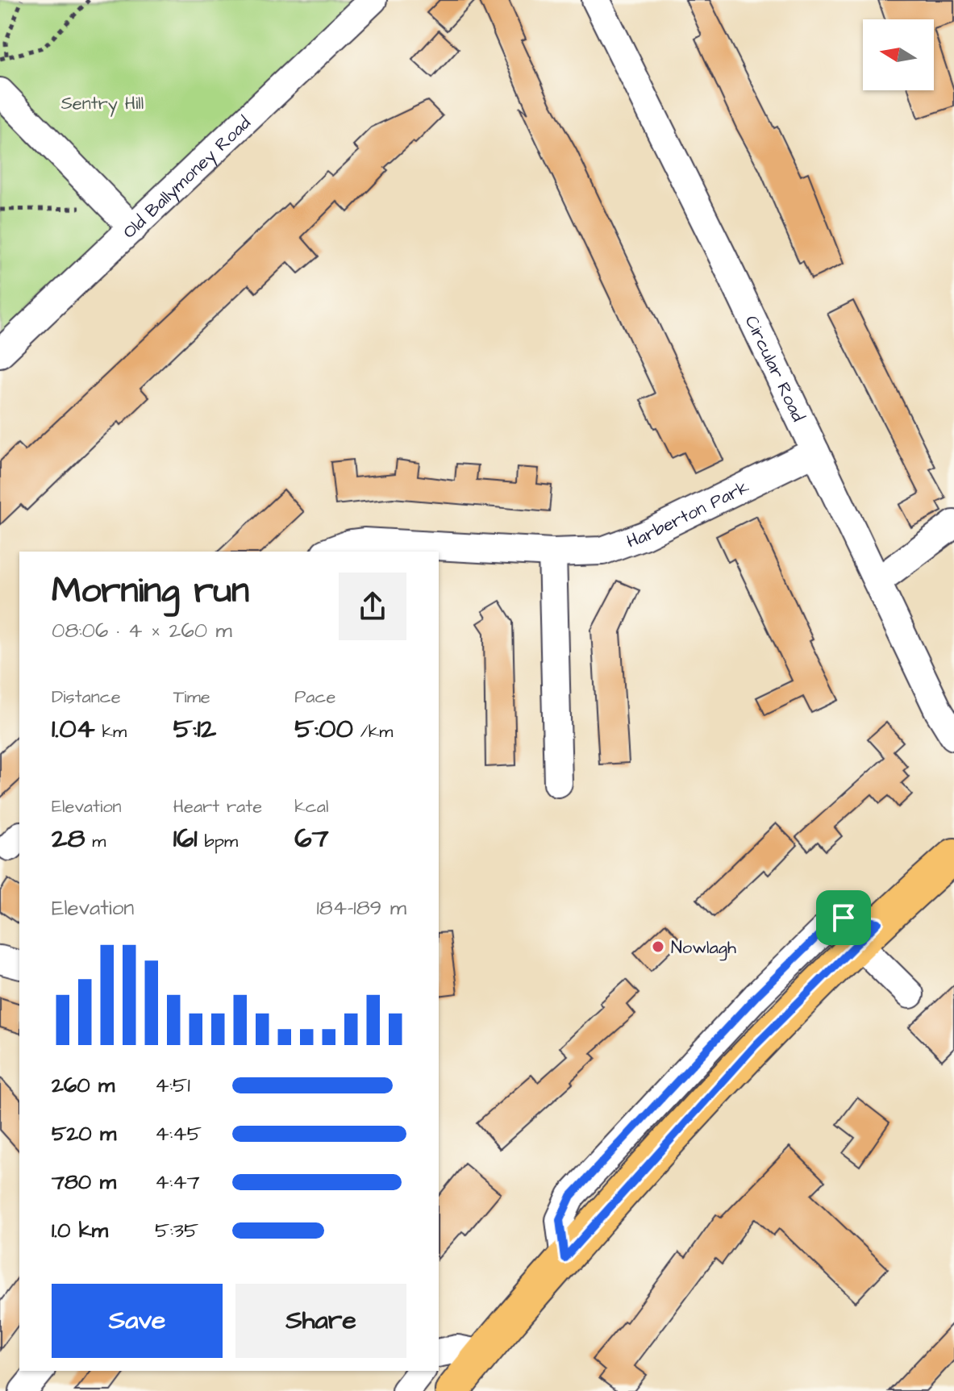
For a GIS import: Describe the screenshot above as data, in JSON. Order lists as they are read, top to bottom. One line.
{"streets":{"street":["Old Ballymoney Road","Circular Road","Harberton Park"]},"crossings":[["Circular Road","Harberton Park"]],"parks":["Sentry Hill"],"places":["Nowlagh"],"north":"left","page":{"heading":["Morning run","08:06 · 4 × 260 m"],"stats":[["Distance","1.04 km"],["Time","5:12"],["Pace","5:00 /km"],["Elevation","28 m"],["Heart rate","161 bpm"],["kcal","67"]],"chart":["Elevation","184–189 m"],"list":[{"name":"260 m","note":"4:51"},{"name":"520 m","note":"4:45"},{"name":"780 m","note":"4:47"},{"name":"1.0 km","note":"5:35"}],"buttons":["Save","Share"]}}
